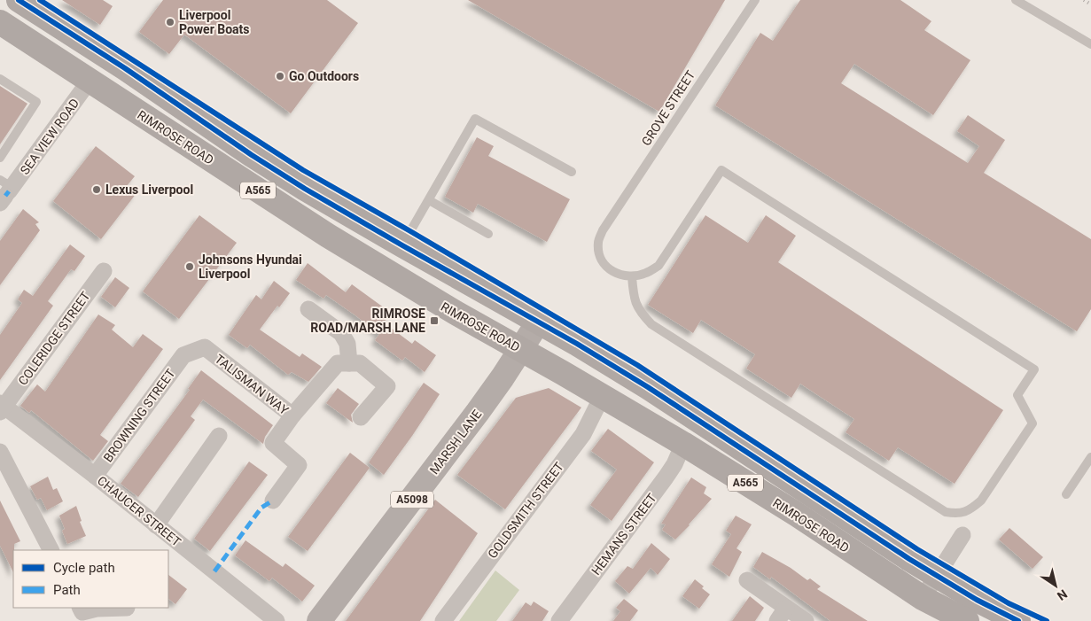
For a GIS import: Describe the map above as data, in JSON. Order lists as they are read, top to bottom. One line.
{"streets":{"highway":["RIMROSE ROAD","A565"],"main road":["MARSH LANE","A5098"],"street":["SEA VIEW ROAD","COLERIDGE STREET","TALISMAN WAY","BROWNING STREET","GOLDSMITH STREET","CHAUCER STREET","HEMANS STREET"],"lane":["GROVE STREET"]},"crossings":[["SEA VIEW ROAD","RIMROSE ROAD"],["RIMROSE ROAD","MARSH LANE"],["RIMROSE ROAD","GOLDSMITH STREET"],["RIMROSE ROAD","HEMANS STREET"],["COLERIDGE STREET","CHAUCER STREET"],["TALISMAN WAY","BROWNING STREET"],["BROWNING STREET","CHAUCER STREET"]],"places":{"other":["Liverpool Power Boats","Go Outdoors","Lexus Liverpool","Johnsons Hyundai Liverpool"],"transit":["RIMROSE ROAD/MARSH LANE"]},"legend":["Cycle path","Path"],"north":"bottom right"}
